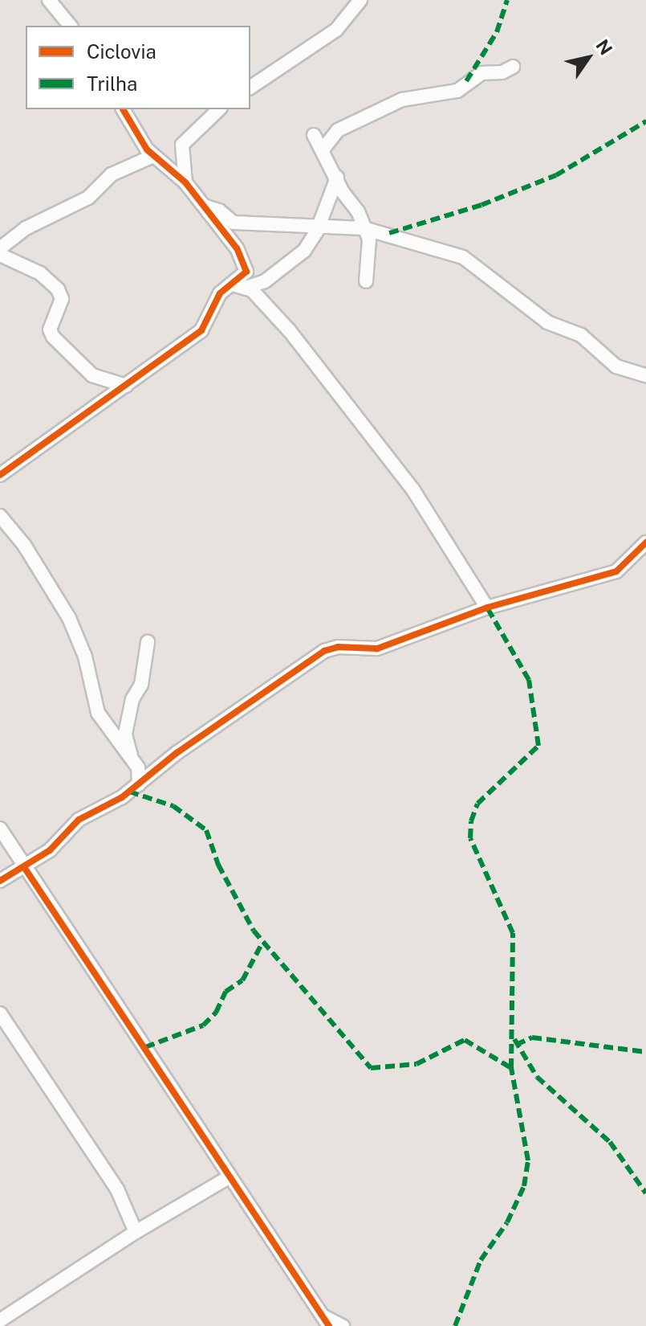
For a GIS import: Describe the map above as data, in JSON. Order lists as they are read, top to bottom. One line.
{"legend":["Ciclovia","Trilha"],"north":"top right"}
